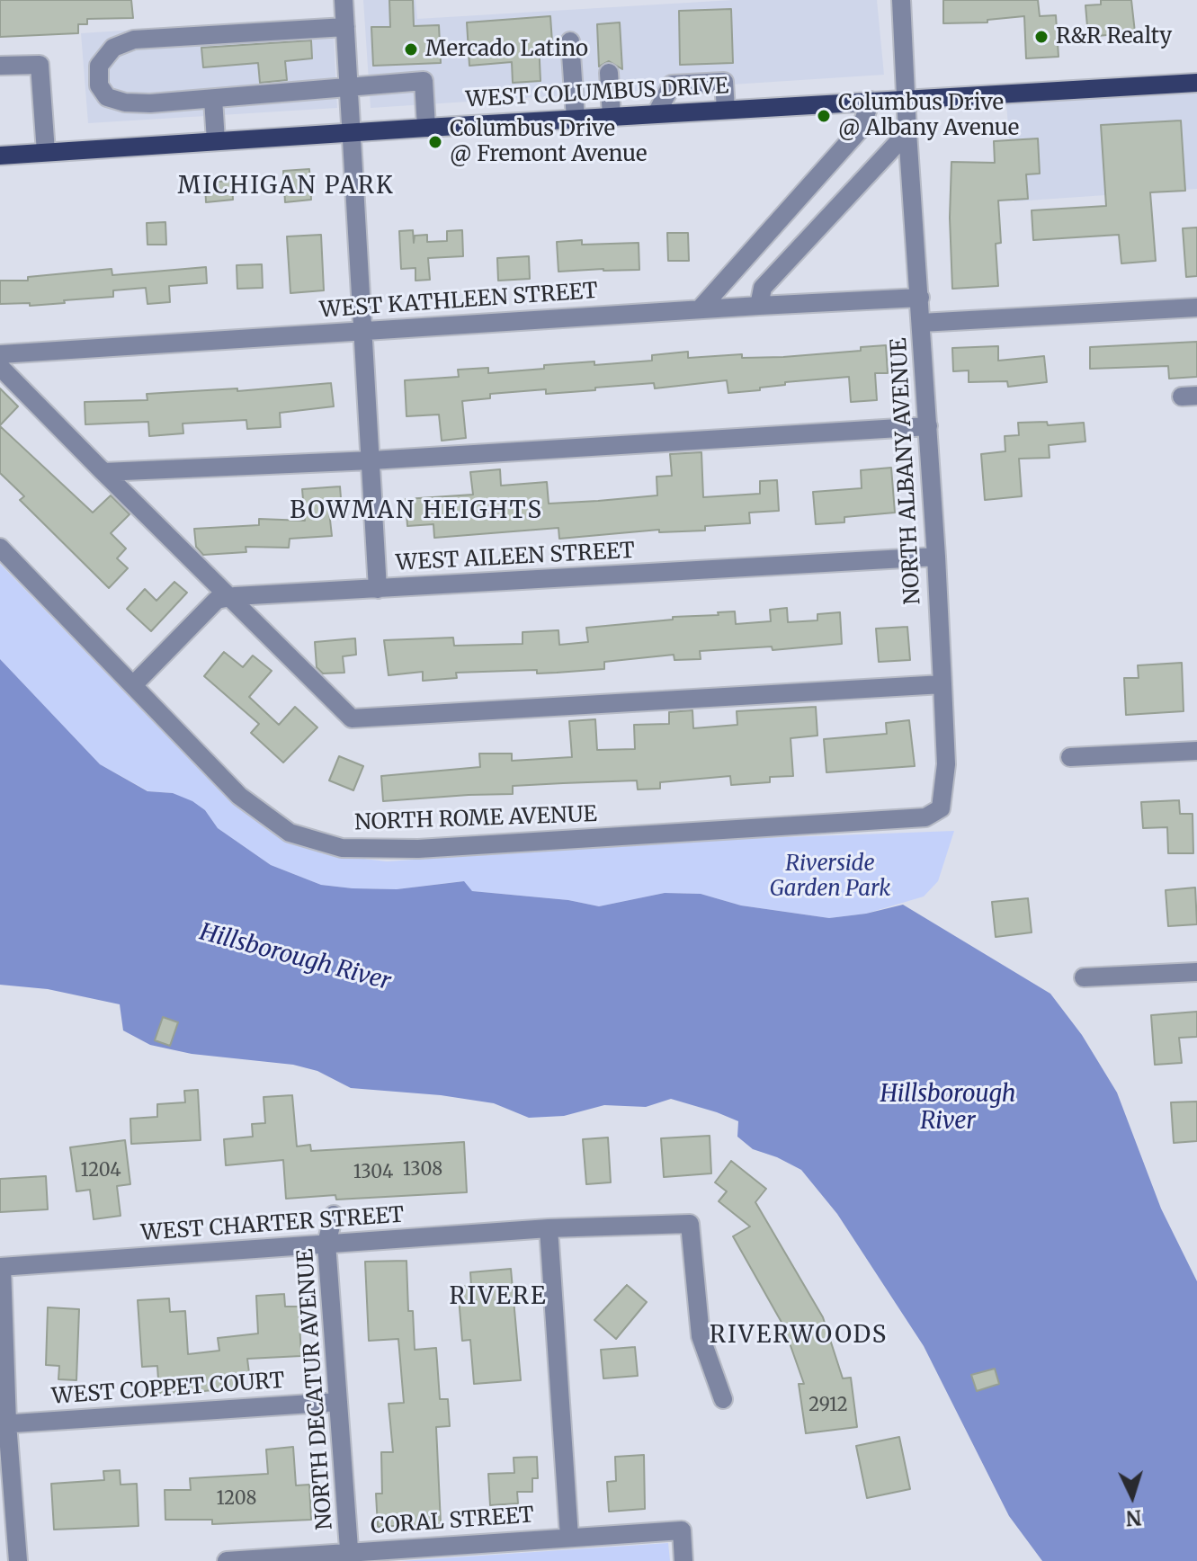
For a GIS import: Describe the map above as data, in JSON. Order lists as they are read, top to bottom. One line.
{"streets":{"main road":["WEST COLUMBUS DRIVE"],"street":["WEST KATHLEEN STREET","NORTH ALBANY AVENUE","WEST AILEEN STREET","NORTH ROME AVENUE","WEST CHARTER STREET","WEST COPPET COURT","NORTH DECATUR AVENUE","CORAL STREET"]},"crossings":[["WEST COLUMBUS DRIVE","NORTH ALBANY AVENUE"],["WEST KATHLEEN STREET","NORTH ALBANY AVENUE"],["NORTH ALBANY AVENUE","WEST AILEEN STREET"],["NORTH ALBANY AVENUE","NORTH ROME AVENUE"],["WEST CHARTER STREET","NORTH DECATUR AVENUE"],["WEST COPPET COURT","NORTH DECATUR AVENUE"],["NORTH DECATUR AVENUE","CORAL STREET"]],"districts":["MICHIGAN PARK","BOWMAN HEIGHTS","RIVERE","RIVERWOODS"],"water":["Hillsborough River"],"parks":["Riverside Garden Park"],"places":["R&R Realty","Mercado Latino","Columbus Drive @ Albany Avenue","Columbus Drive @ Fremont Avenue"],"house_numbers":["1308","1204","1304","2912","1208"],"north":"bottom"}
